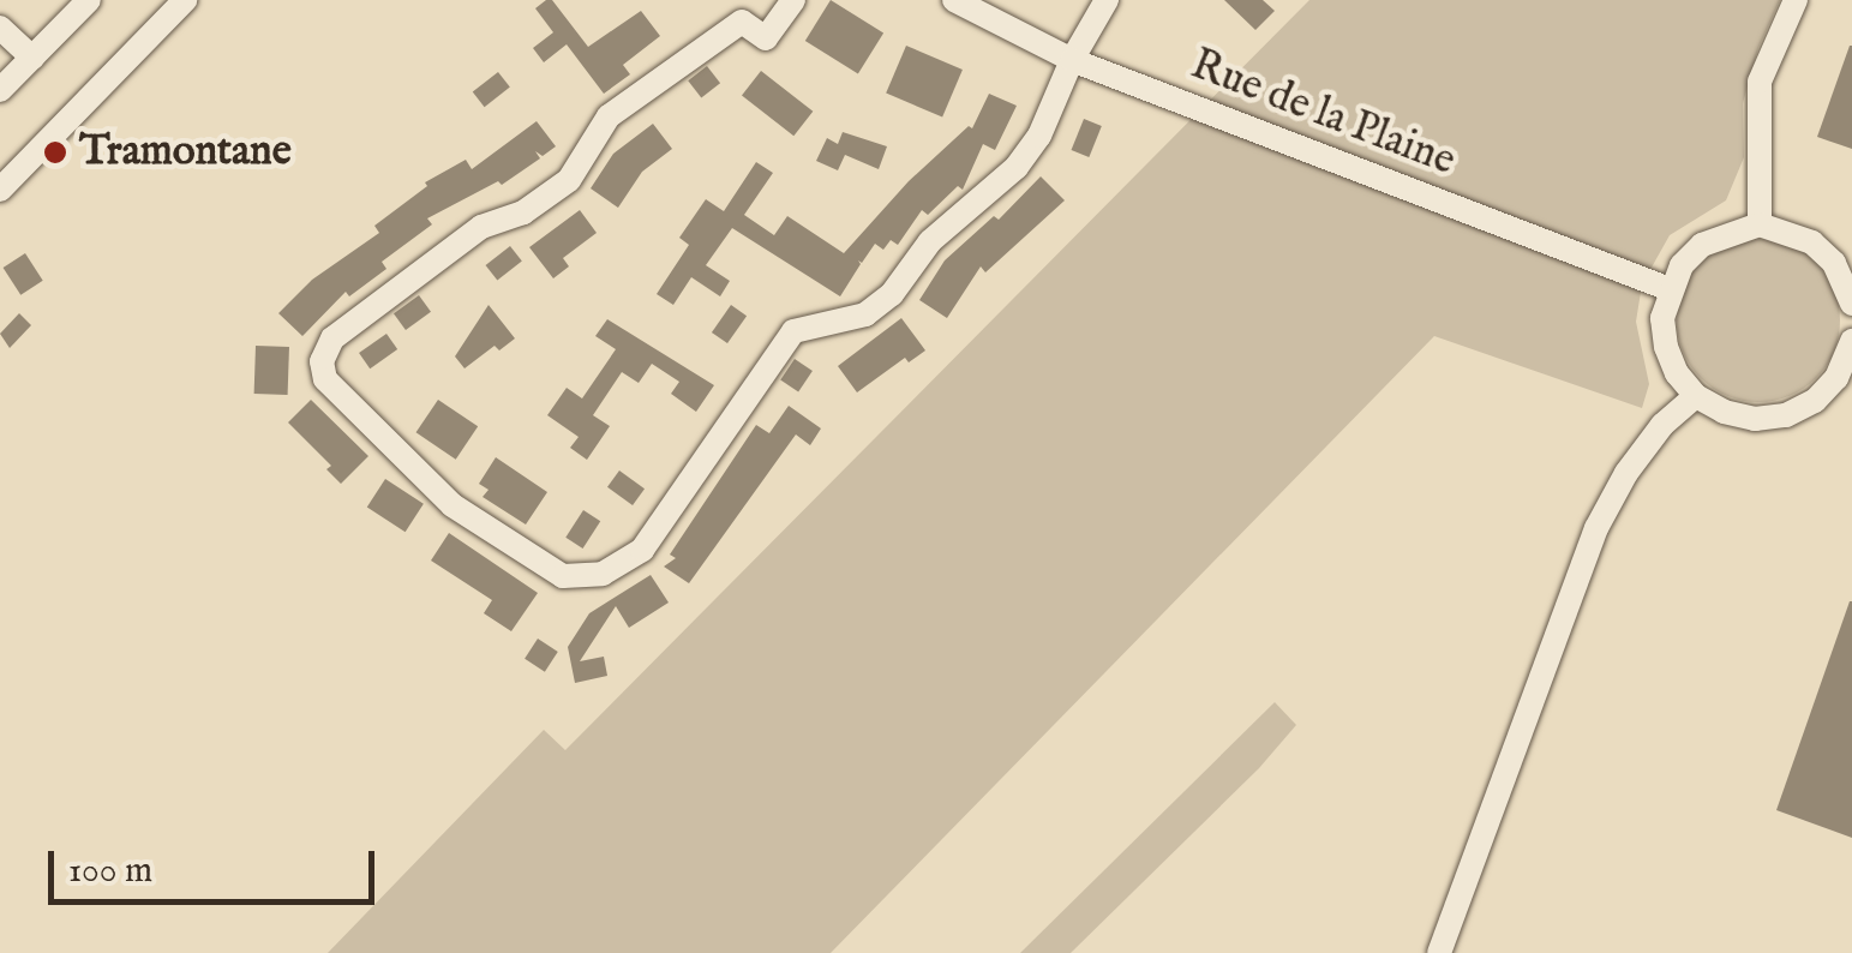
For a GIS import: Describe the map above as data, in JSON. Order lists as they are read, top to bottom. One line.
{"streets":{"street":["Rue de la Plaine"]},"places":["Tramontane"],"scale_bar":"100 m"}
